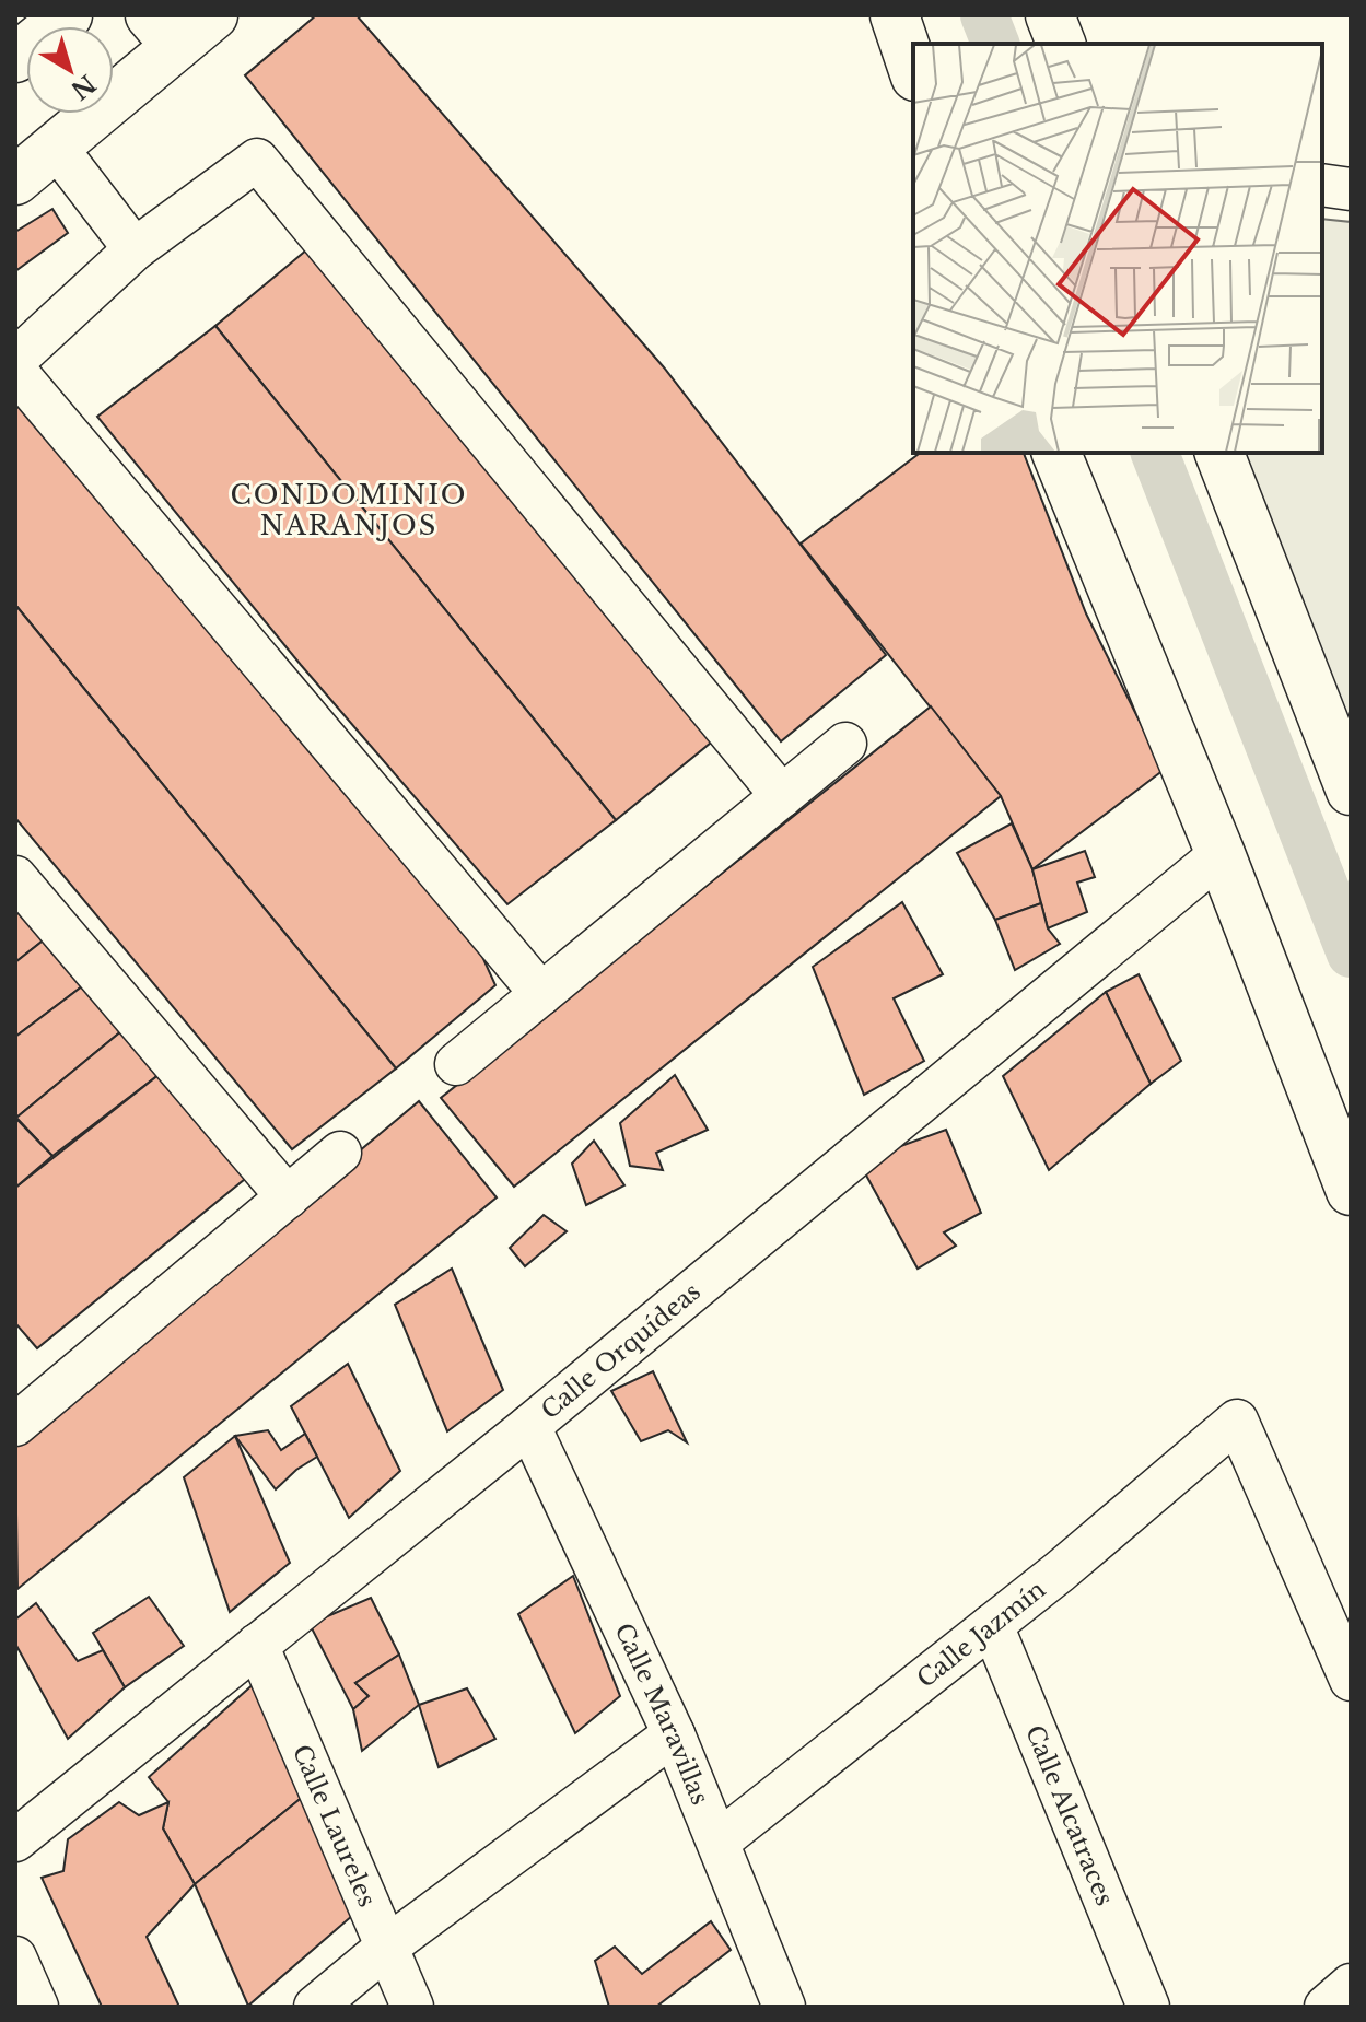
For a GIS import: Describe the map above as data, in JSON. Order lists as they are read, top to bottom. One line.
{"streets":{"street":["Calle Orquídeas","Calle Jazmín","Calle Maravillas","Calle Alcatraces","Calle Laureles"]},"crossings":[["Calle Orquídeas","Calle Maravillas"],["Calle Orquídeas","Calle Laureles"],["Calle Jazmín","Calle Maravillas"],["Calle Jazmín","Calle Alcatraces"]],"districts":["CONDOMINIO NARANJOS"],"north":"bottom right"}
